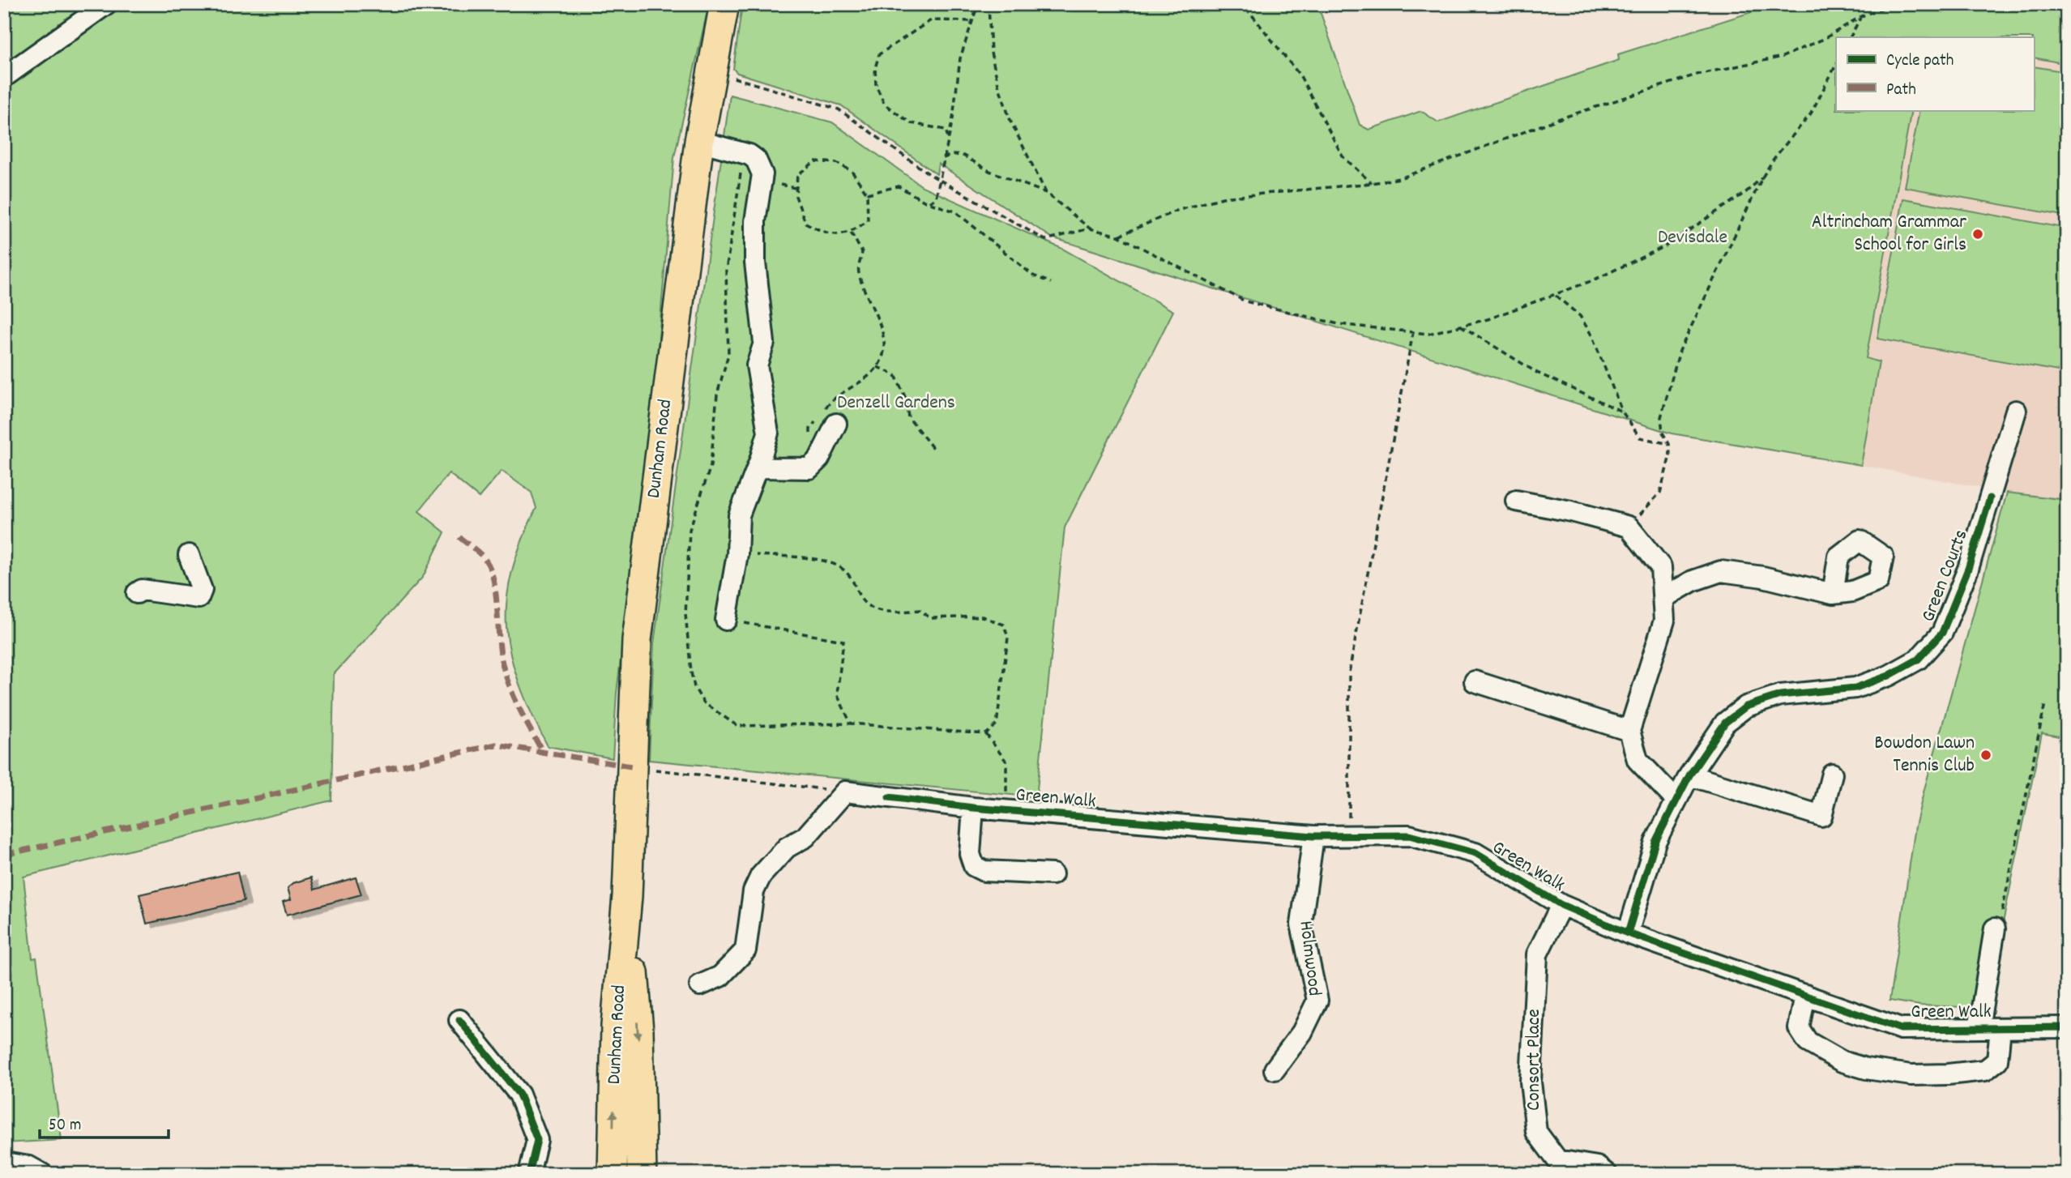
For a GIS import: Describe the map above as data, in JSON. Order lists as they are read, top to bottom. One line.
{"streets":{"highway":["Dunham Road"],"street":["Green Courts","Green Walk","Holmwood","Consort Place"]},"crossings":[["Green Courts","Green Walk"],["Green Walk","Holmwood"],["Green Walk","Consort Place"]],"parks":["Devisdale","Denzell Gardens"],"places":["Altrincham Grammar School for Girls","Bowdon Lawn Tennis Club"],"legend":["Cycle path","Path"],"scale_bar":"50 m"}
